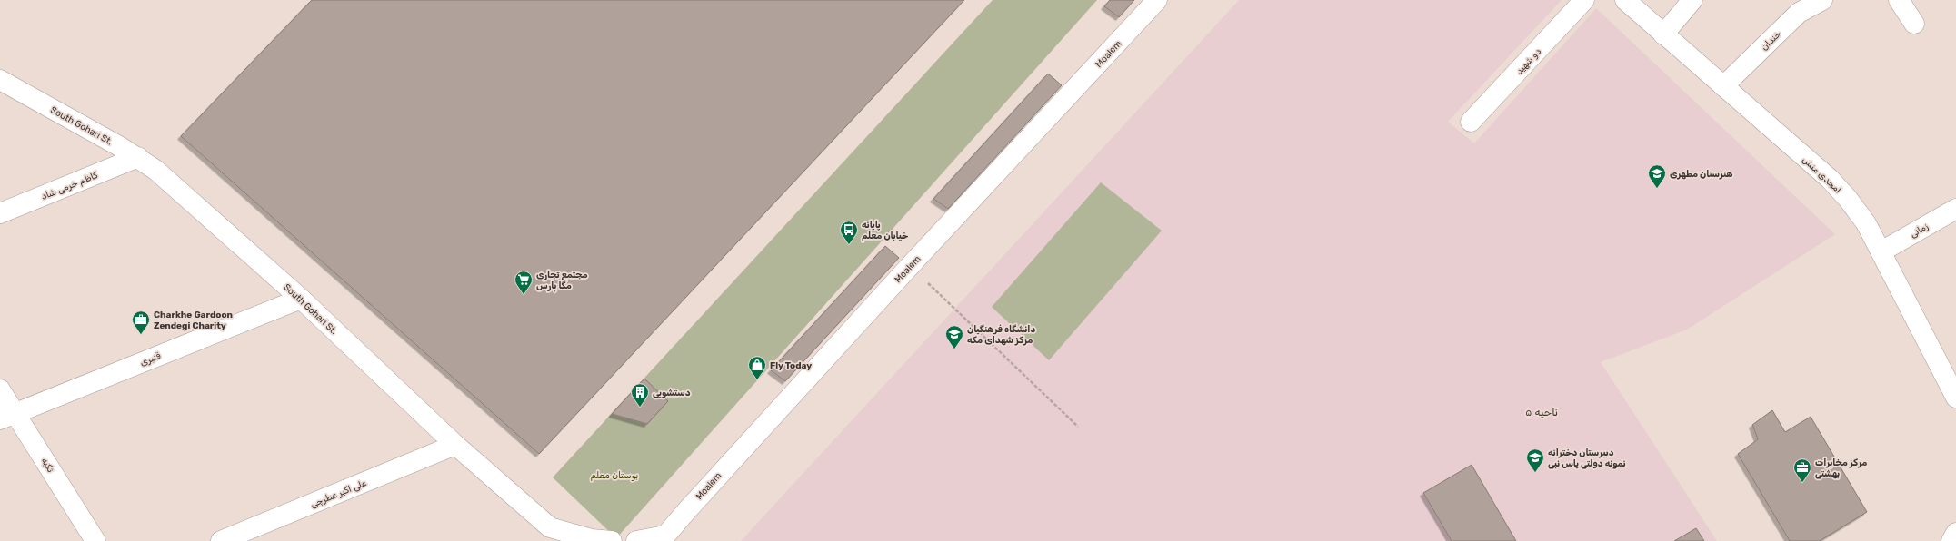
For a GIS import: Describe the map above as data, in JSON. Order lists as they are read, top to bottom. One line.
{"streets":{"street":["خندان","Moalem","دو شهید","South Gohari St.","امجدی منش","کاظم خرمی شاد","زمانی","قنبری","تکیه","علی اکبر عطرچی"]},"crossings":[["خندان","امجدی منش"],["South Gohari St.","کاظم خرمی شاد"],["South Gohari St.","قنبری"],["South Gohari St.","علی اکبر عطرچی"],["امجدی منش","زمانی"],["قنبری","تکیه"]],"districts":["ناحیه ۵"],"parks":["بوستان معلم"],"places":{"school or university":["هنرستان مطهری","دانشگاه فرهنگیان مرکز شهدای مکه","دبیرستان دخترانه نمونه دولتی یاس نبی"],"bus stop":["پایانه خیابان معلم"],"supermarket":["مجتمع تجاری مگا پارس"],"office":["Charkhe Gardoon Zendegi Charity","مرکز مخابرات بهشتی"],"shop":["Fly Today"],"building":["دستشویی"]}}
